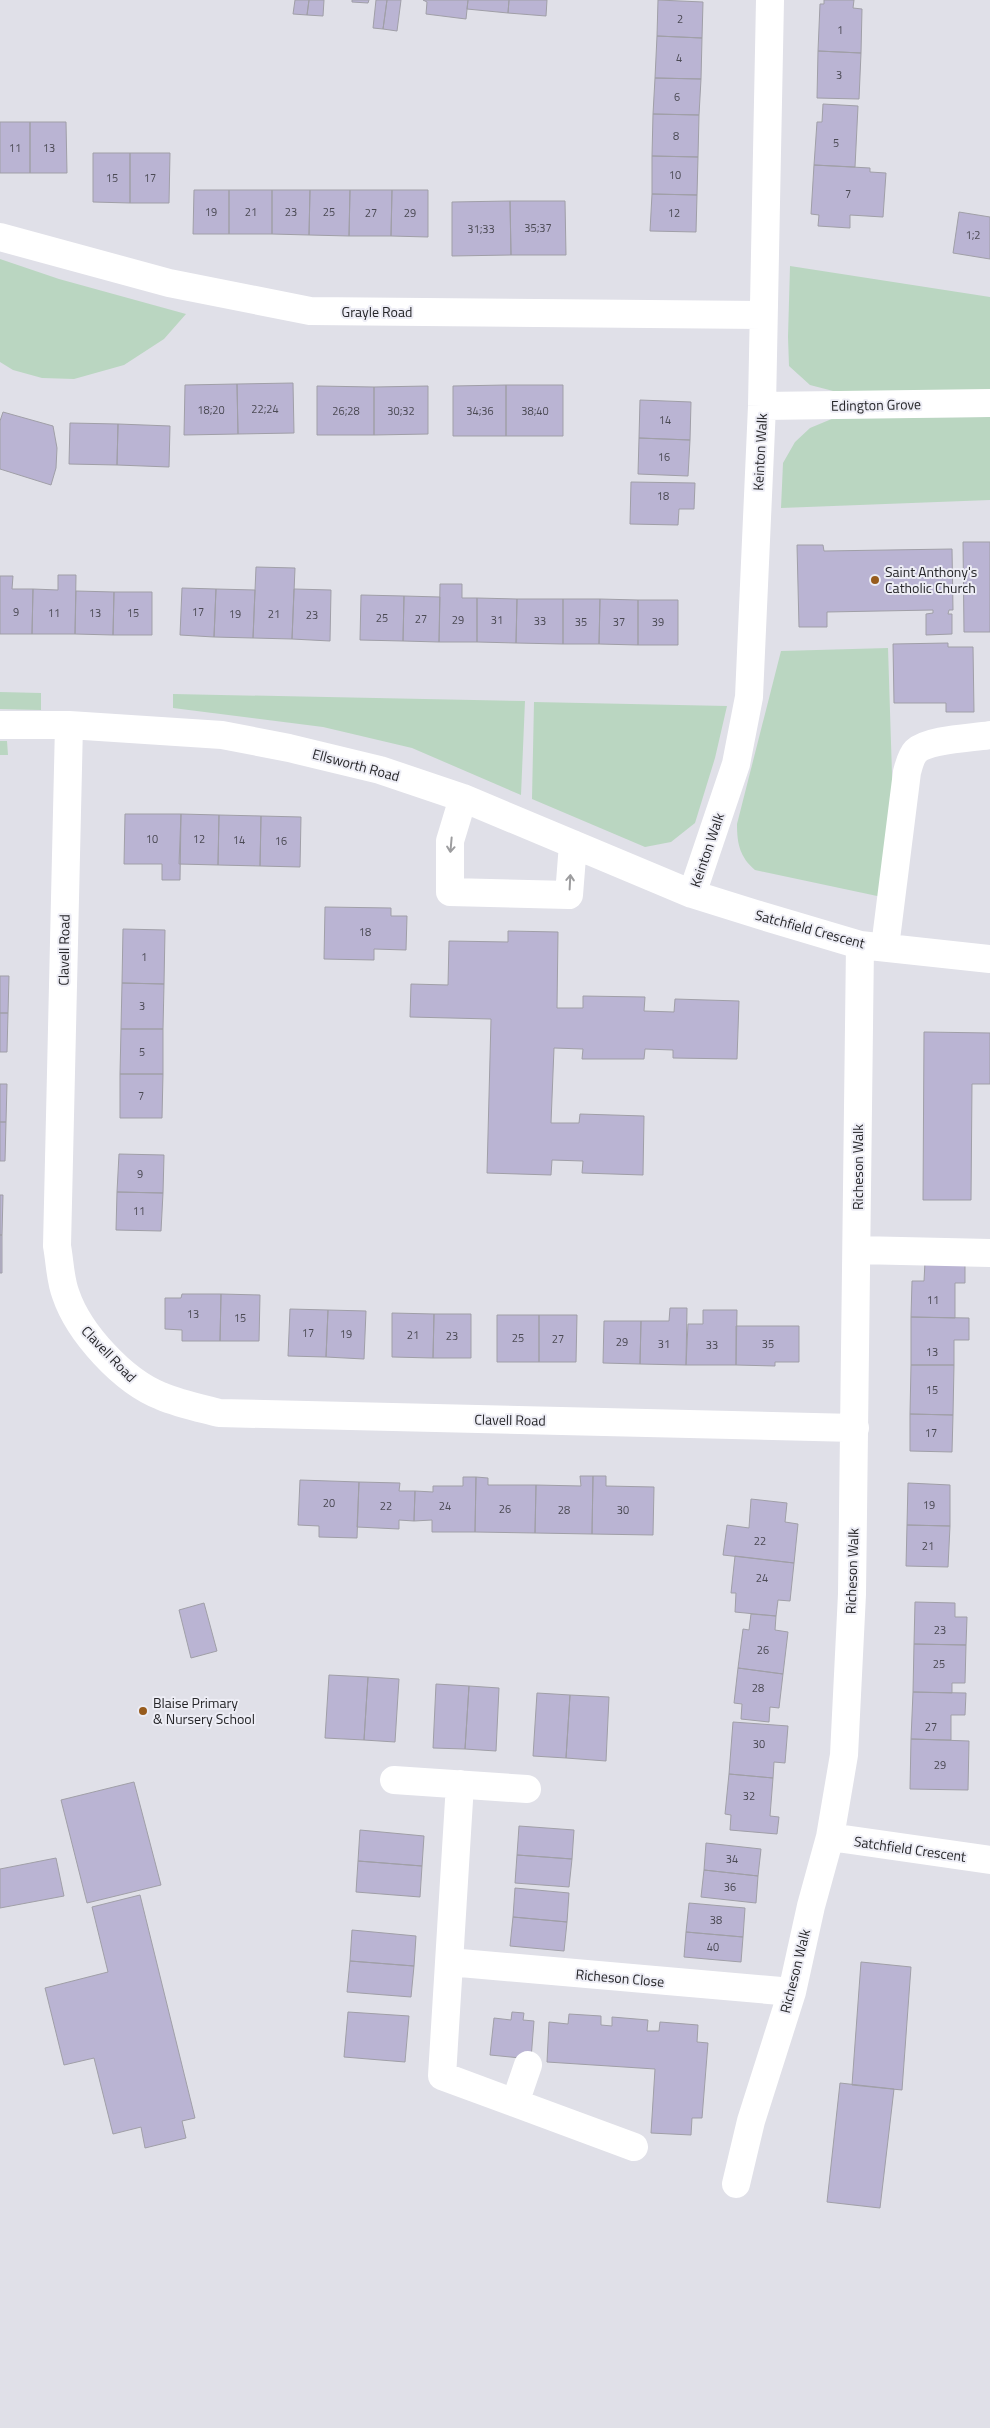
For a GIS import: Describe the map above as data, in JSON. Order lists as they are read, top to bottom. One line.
{"streets":{"street":["Grayle Road","Edington Grove","Keinton Walk","Ellsworth Road","Satchfield Crescent","Clavell Road","Richeson Walk","Richeson Close"]},"crossings":[["Grayle Road","Keinton Walk"],["Edington Grove","Keinton Walk"],["Keinton Walk","Ellsworth Road"],["Keinton Walk","Satchfield Crescent"],["Ellsworth Road","Satchfield Crescent"],["Ellsworth Road","Clavell Road"],["Satchfield Crescent","Richeson Walk"],["Clavell Road","Richeson Walk"],["Richeson Walk","Richeson Close"]],"places":["Saint Anthony's Catholic Church","Blaise Primary & Nursery School"],"house_numbers":["2","1","4","3","6","8","5","11","13","10","15","17","7","19","21","23","25","27","29","12","35;37","31;33","1;2","22;24","18;20","26;28","30;32","34;36","38;40","14","16","18","9","17","11","13","15","19","21","23","25","27","29","31","33","35","37","39","10","12","14","16","18","1","3","5","7","9","11","11","13","15","17","19","21","23","25","27","29","31","35","33","13","15","17","20","19","22","24","26","28","30","22","21","24","23","26","25","28","27","30","29","32","34","36","38","40"]}
